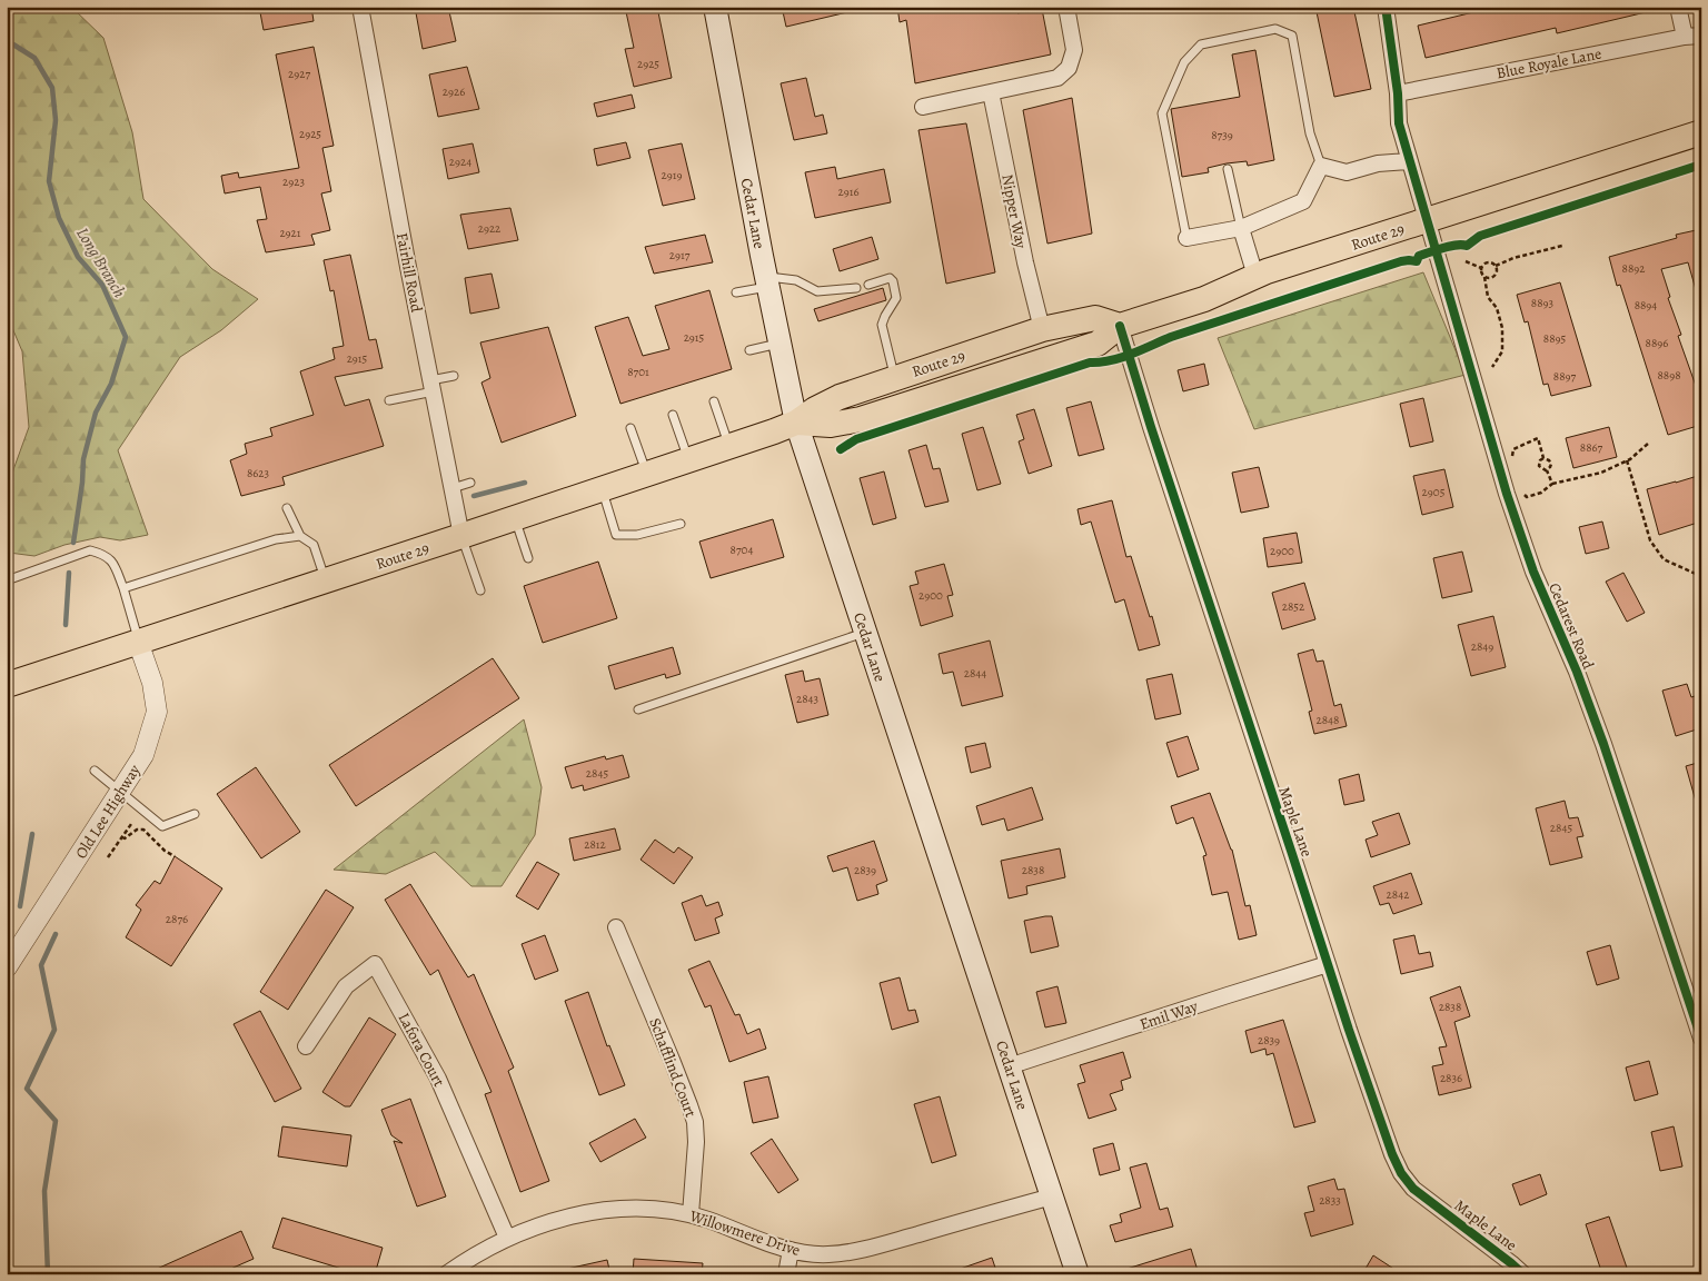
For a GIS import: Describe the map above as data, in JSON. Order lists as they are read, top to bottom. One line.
{"streets":{"main road":["Cedar Lane","Route 29"],"street":["Blue Royale Lane","Nipper Way","Fairhill Road","Cedarest Road","Old Lee Highway","Maple Lane","Emil Way","Lafora Court","Schafflind Court","Willowmere Drive"]},"crossings":[["Blue Royale Lane","Cedarest Road"],["Nipper Way","Route 29"],["Cedar Lane","Route 29"],["Cedar Lane","Emil Way"],["Cedar Lane","Willowmere Drive"],["Route 29","Fairhill Road"],["Route 29","Cedarest Road"],["Route 29","Old Lee Highway"],["Route 29","Maple Lane"],["Maple Lane","Emil Way"],["Lafora Court","Willowmere Drive"],["Schafflind Court","Willowmere Drive"]],"water":["Long Branch"],"house_numbers":["2925","2927","2926","2925","8739","2924","2919","2923","2916","2922","2921","2917","8892","8893","8894","2915","8895","8896","2915","8701","8898","8897","8867","8623","2905","8704","2900","2900","2852","2849","2844","2843","2848","2845","2845","2812","2839","2838","2842","2876","2838","2839","2836","2833"]}
